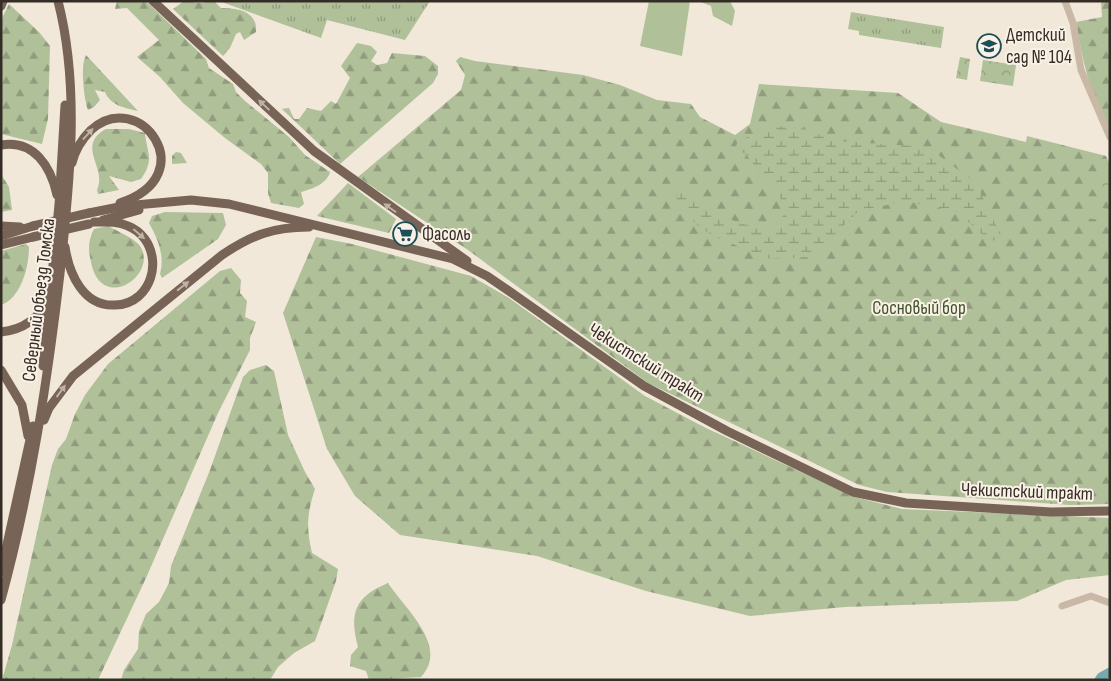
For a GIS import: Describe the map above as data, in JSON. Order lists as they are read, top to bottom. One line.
{"streets":{"main road":["Северный объезд Томска","Чекистский тракт"]},"parks":["Сосновый бор"],"places":{"school or university":["Детский сад № 104"],"supermarket":["Фасоль"]}}
